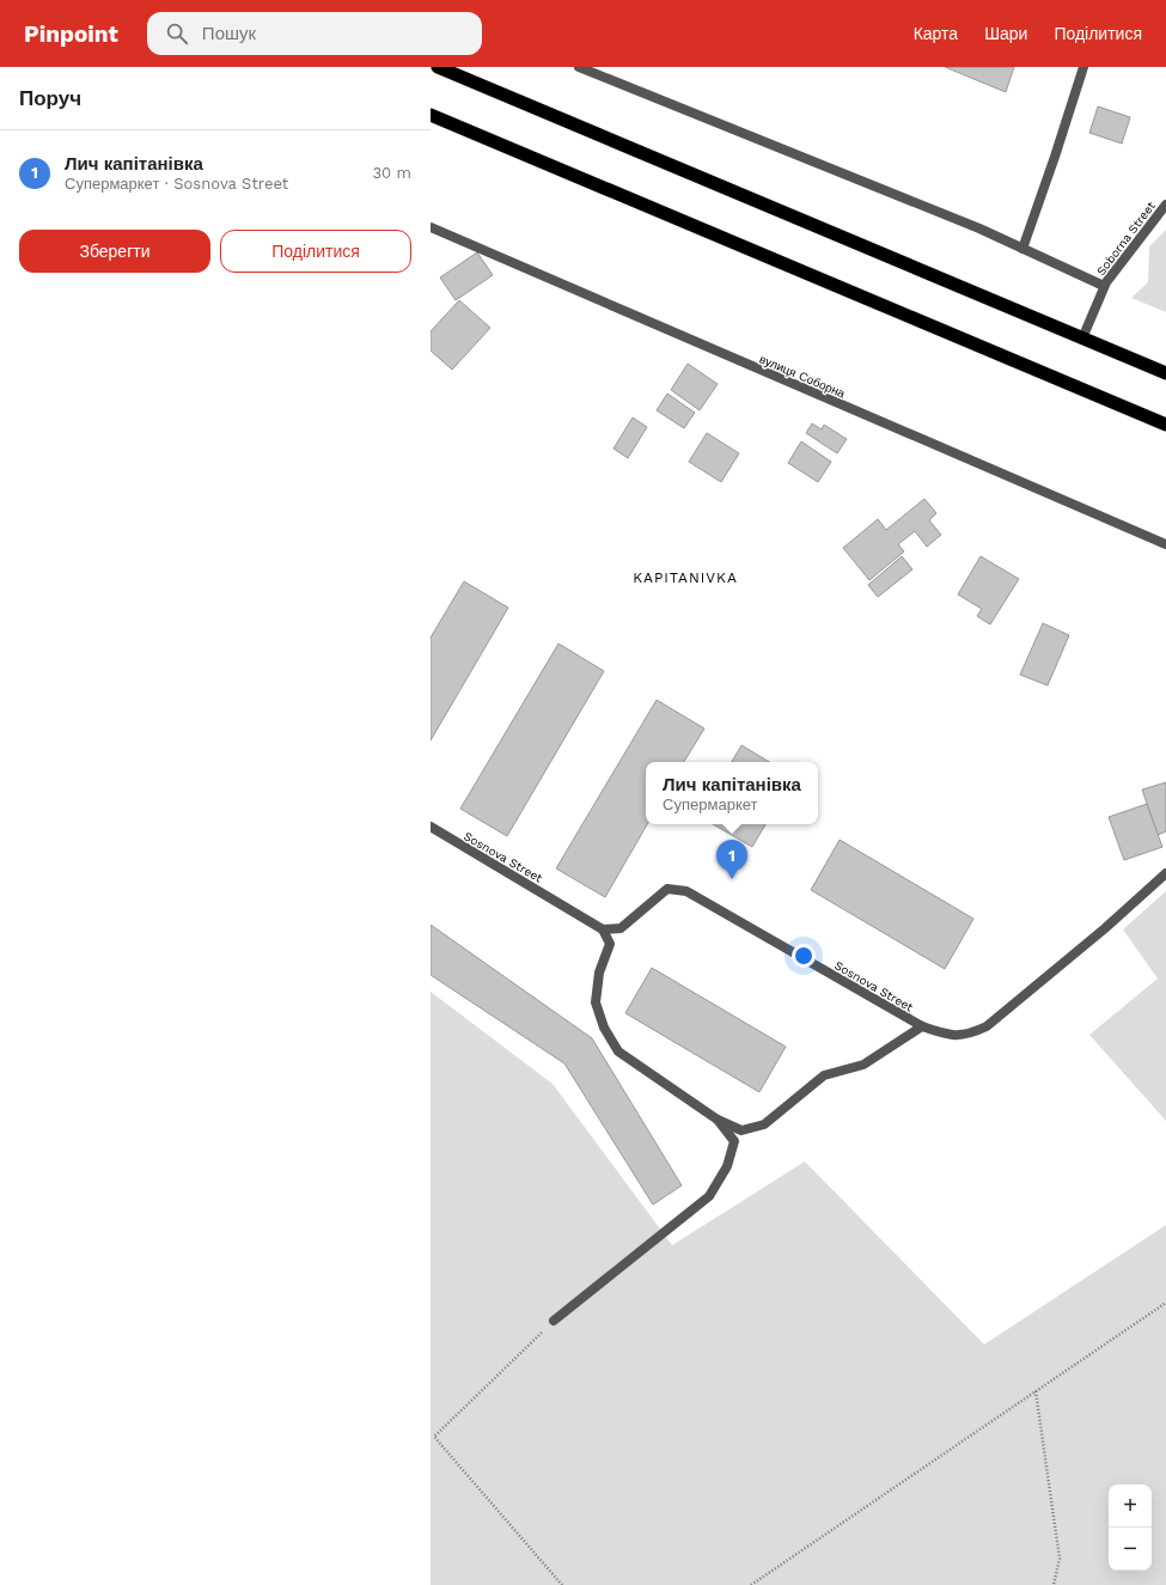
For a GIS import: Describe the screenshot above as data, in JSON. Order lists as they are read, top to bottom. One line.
{"streets":{"street":["Soborna Street","вулиця Соборна","Sosnova Street"]},"districts":["KAPITANIVKA"],"page":{"header":"Pinpoint","search":"Пошук","nav":["Карта","Шари","Поділитися"],"heading":"Поруч","list":[{"mark":"1","name":"Лич капітанівка","note":"Супермаркет · Sosnova Street","value":"30 m"}],"buttons":["Зберегти","Поділитися"],"popup":["Лич капітанівка","Супермаркет"],"pins":"1","map_buttons":["+","−"]}}
